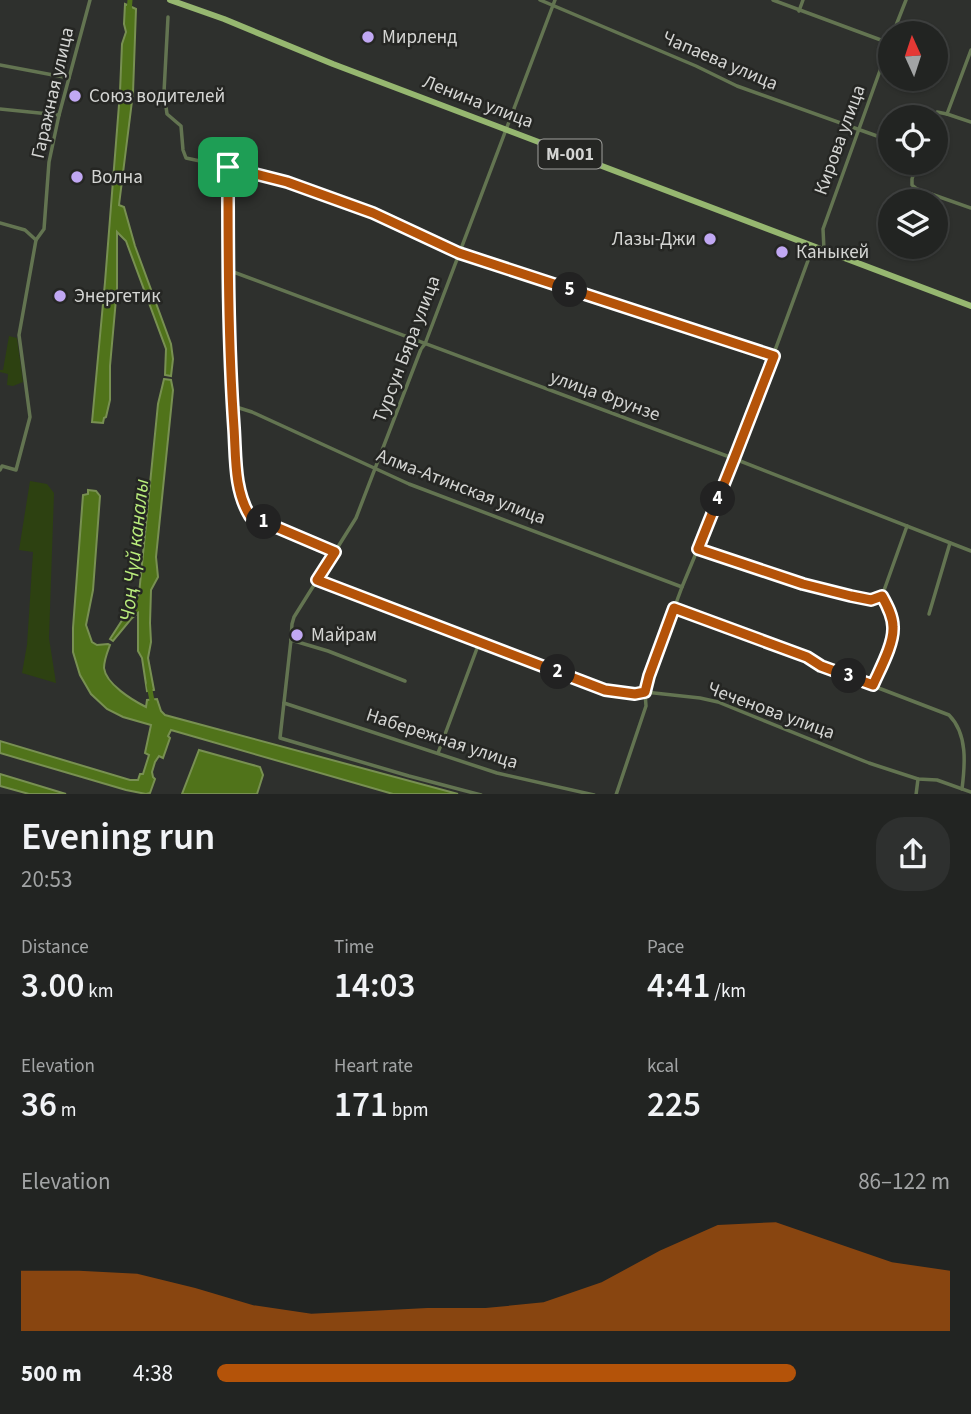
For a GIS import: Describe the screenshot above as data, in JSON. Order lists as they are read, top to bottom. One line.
{"streets":{"main road":["Ленина улица","М-001"],"street":["Чапаева улица","Гаражная улица","Кирова улица","Турсун Бяра улица","улица Фрунзе","Алма-Атинская улица","Чеченова улица","Набережная улица"]},"crossings":[["Чапаева улица","Кирова улица"],["Чапаева улица","Турсун Бяра улица"],["Ленина улица","Кирова улица"],["Ленина улица","Турсун Бяра улица"],["Турсун Бяра улица","улица Фрунзе"],["Турсун Бяра улица","Алма-Атинская улица"],["Турсун Бяра улица","Чеченова улица"],["Турсун Бяра улица","Набережная улица"]],"water":["Чоң Чүй каналы"],"places":["Мирленд","Союз водителей","Волна","Лазы-Джи","Каныкей","Энергетик","Майрам"],"north":"top","page":{"pins":["5","4","1","2","3"],"heading":["Evening run","20:53"],"stats":[["Distance","3.00 km"],["Time","14:03"],["Pace","4:41 /km"],["Elevation","36 m"],["Heart rate","171 bpm"],["kcal","225"]],"chart":["Elevation","86–122 m"],"list":[{"name":"500 m","note":"4:38"}]}}
